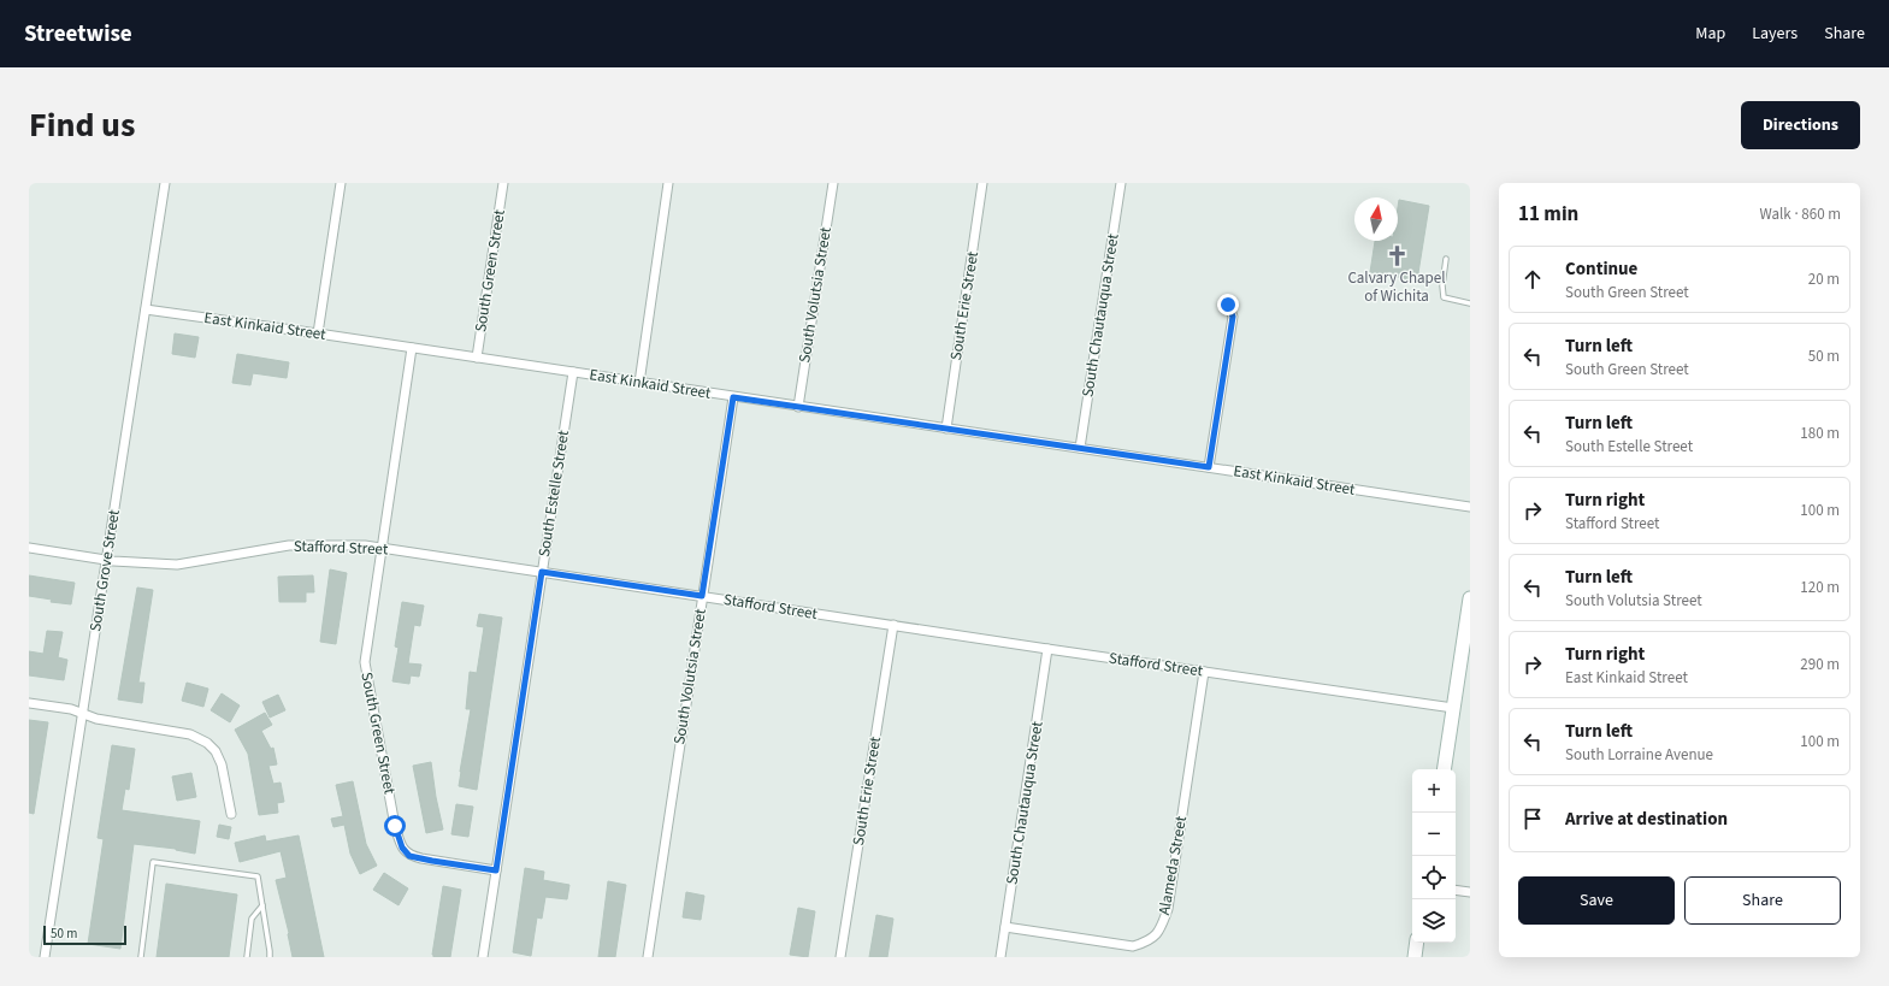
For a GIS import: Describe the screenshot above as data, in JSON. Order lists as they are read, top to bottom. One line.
{"streets":{"street":["South Green Street","South Volutsia Street","South Erie Street","South Chautauqua Street","East Kinkaid Street","South Estelle Street","Stafford Street","South Grove Street","Alameda Street"]},"crossings":[["South Green Street","East Kinkaid Street"],["South Green Street","South Estelle Street"],["South Green Street","Stafford Street"],["South Volutsia Street","East Kinkaid Street"],["South Volutsia Street","Stafford Street"],["South Erie Street","East Kinkaid Street"],["South Erie Street","Stafford Street"],["South Chautauqua Street","East Kinkaid Street"],["South Chautauqua Street","Stafford Street"],["South Chautauqua Street","Alameda Street"],["East Kinkaid Street","South Estelle Street"],["East Kinkaid Street","South Grove Street"],["South Estelle Street","Stafford Street"],["Stafford Street","South Grove Street"],["Stafford Street","Alameda Street"]],"places":{"church":["Calvary Chapel of Wichita"]},"scale_bar":"50 m","north":"top","page":{"header":"Streetwise","nav":["Map","Layers","Share"],"title":"Find us","buttons":["Directions",["Save","Share"]],"heading":["11 min","Walk · 860 m"],"list":[["Continue","South Green Street","20 m"],["Turn left","South Green Street","50 m"],["Turn left","South Estelle Street","180 m"],["Turn right","Stafford Street","100 m"],["Turn left","South Volutsia Street","120 m"],["Turn right","East Kinkaid Street","290 m"],["Turn left","South Lorraine Avenue","100 m"],"Arrive at destination"],"map_buttons":["+","−"],"scale":"50 m"}}
